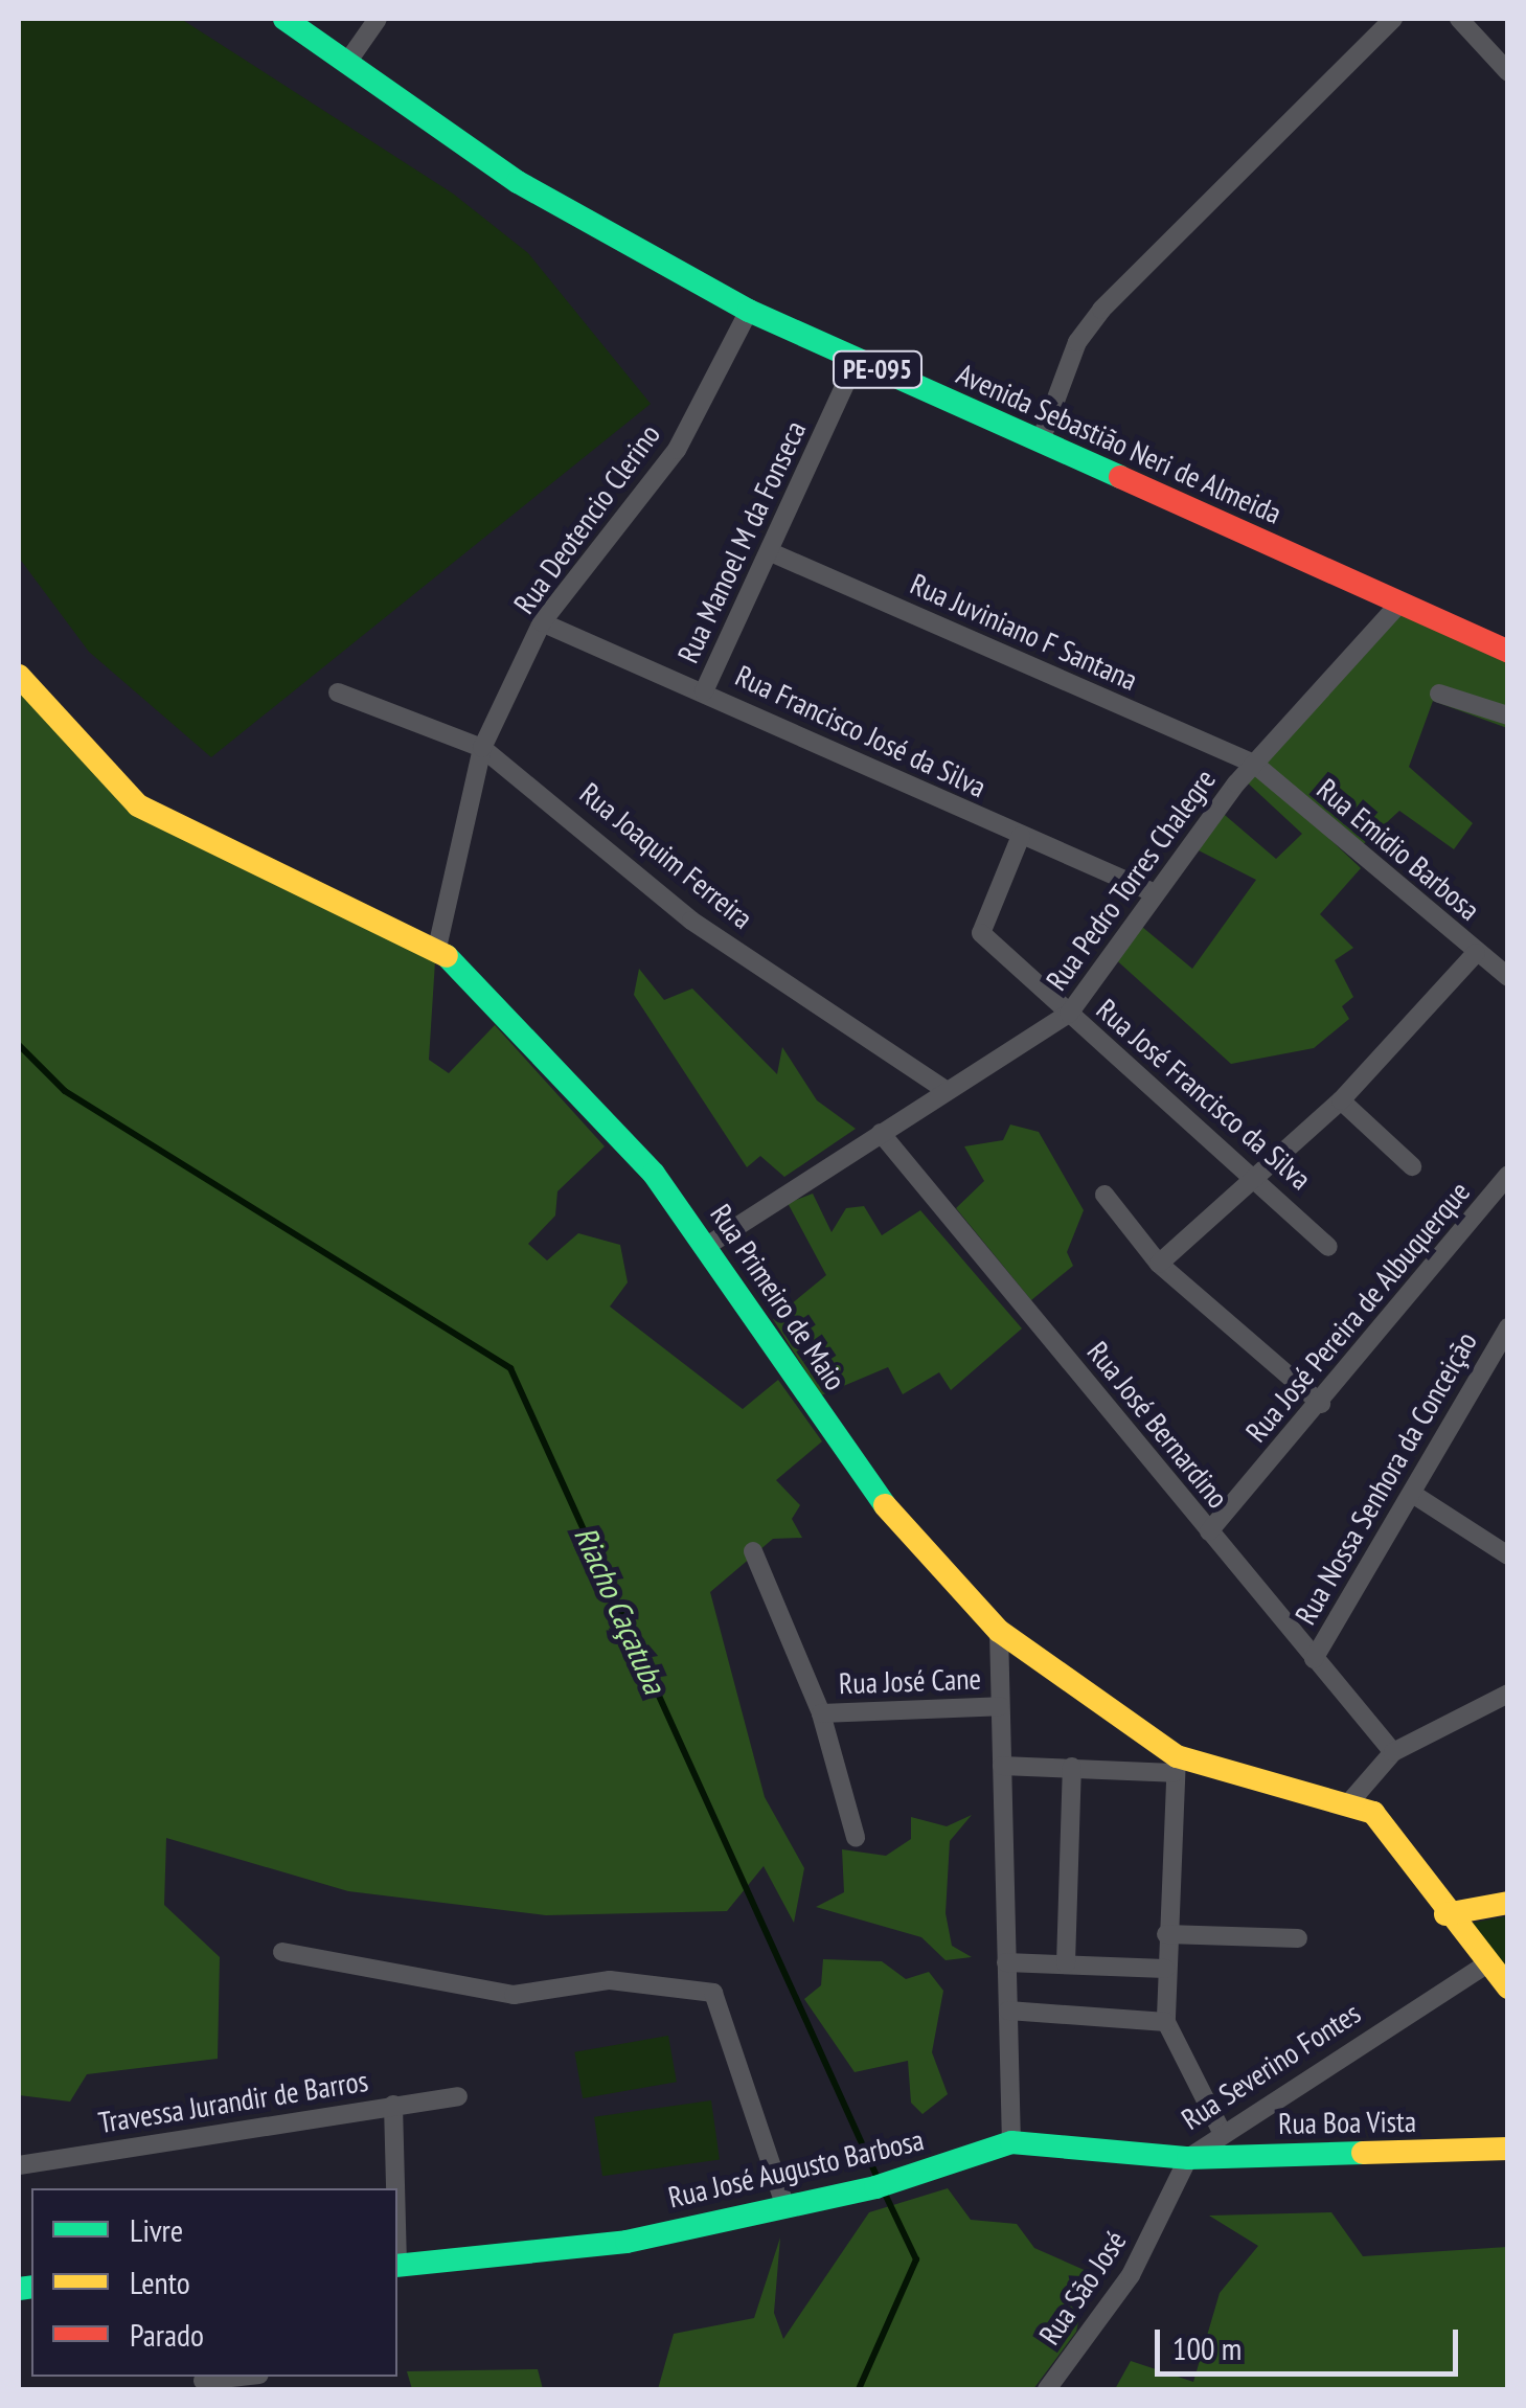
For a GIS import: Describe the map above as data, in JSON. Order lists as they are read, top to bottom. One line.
{"streets":{"street":["PE-095","Avenida Sebastião Neri de Almeida","Rua Deotencio Clerino","Rua Manoel M da Fonseca","Rua Juviniano F Santana","Rua Francisco José da Silva","Rua Emidio Barbosa","Rua Joaquim Ferreira","Rua Pedro Torres Chalegre","Rua José Francisco da Silva","Rua Primeiro de Maio","Rua José Pereira de Albuquerque","Rua José Bernardino","Rua Nossa Senhora da Conceição","Rua José Cane","Rua Severino Fontes","Travessa Jurandir de Barros","Rua Boa Vista","Rua José Augusto Barbosa","Rua São José"]},"crossings":[["Avenida Sebastião Neri de Almeida","Rua Deotencio Clerino"],["Avenida Sebastião Neri de Almeida","Rua Manoel M da Fonseca"],["Avenida Sebastião Neri de Almeida","Rua Pedro Torres Chalegre"],["Rua Deotencio Clerino","Rua Francisco José da Silva"],["Rua Deotencio Clerino","Rua Joaquim Ferreira"],["Rua Deotencio Clerino","Rua Primeiro de Maio"],["Rua Manoel M da Fonseca","Rua Juviniano F Santana"],["Rua Manoel M da Fonseca","Rua Francisco José da Silva"],["Rua Juviniano F Santana","Rua Emidio Barbosa"],["Rua Juviniano F Santana","Rua Pedro Torres Chalegre"],["Rua Francisco José da Silva","Rua Pedro Torres Chalegre"],["Rua Francisco José da Silva","Rua José Francisco da Silva"],["Rua Emidio Barbosa","Rua Pedro Torres Chalegre"],["Rua Joaquim Ferreira","Rua Pedro Torres Chalegre"],["Rua Pedro Torres Chalegre","Rua José Francisco da Silva"],["Rua Pedro Torres Chalegre","Rua Primeiro de Maio"],["Rua Pedro Torres Chalegre","Rua José Bernardino"],["Rua José Pereira de Albuquerque","Rua José Bernardino"],["Rua José Bernardino","Rua Nossa Senhora da Conceição"],["Rua Severino Fontes","Rua Boa Vista"],["Rua Severino Fontes","Rua José Augusto Barbosa"],["Rua Severino Fontes","Rua São José"],["Rua Boa Vista","Rua São José"]],"water":["Riacho Caçatuba"],"legend":["Livre","Lento","Parado"],"scale_bar":"100 m"}
